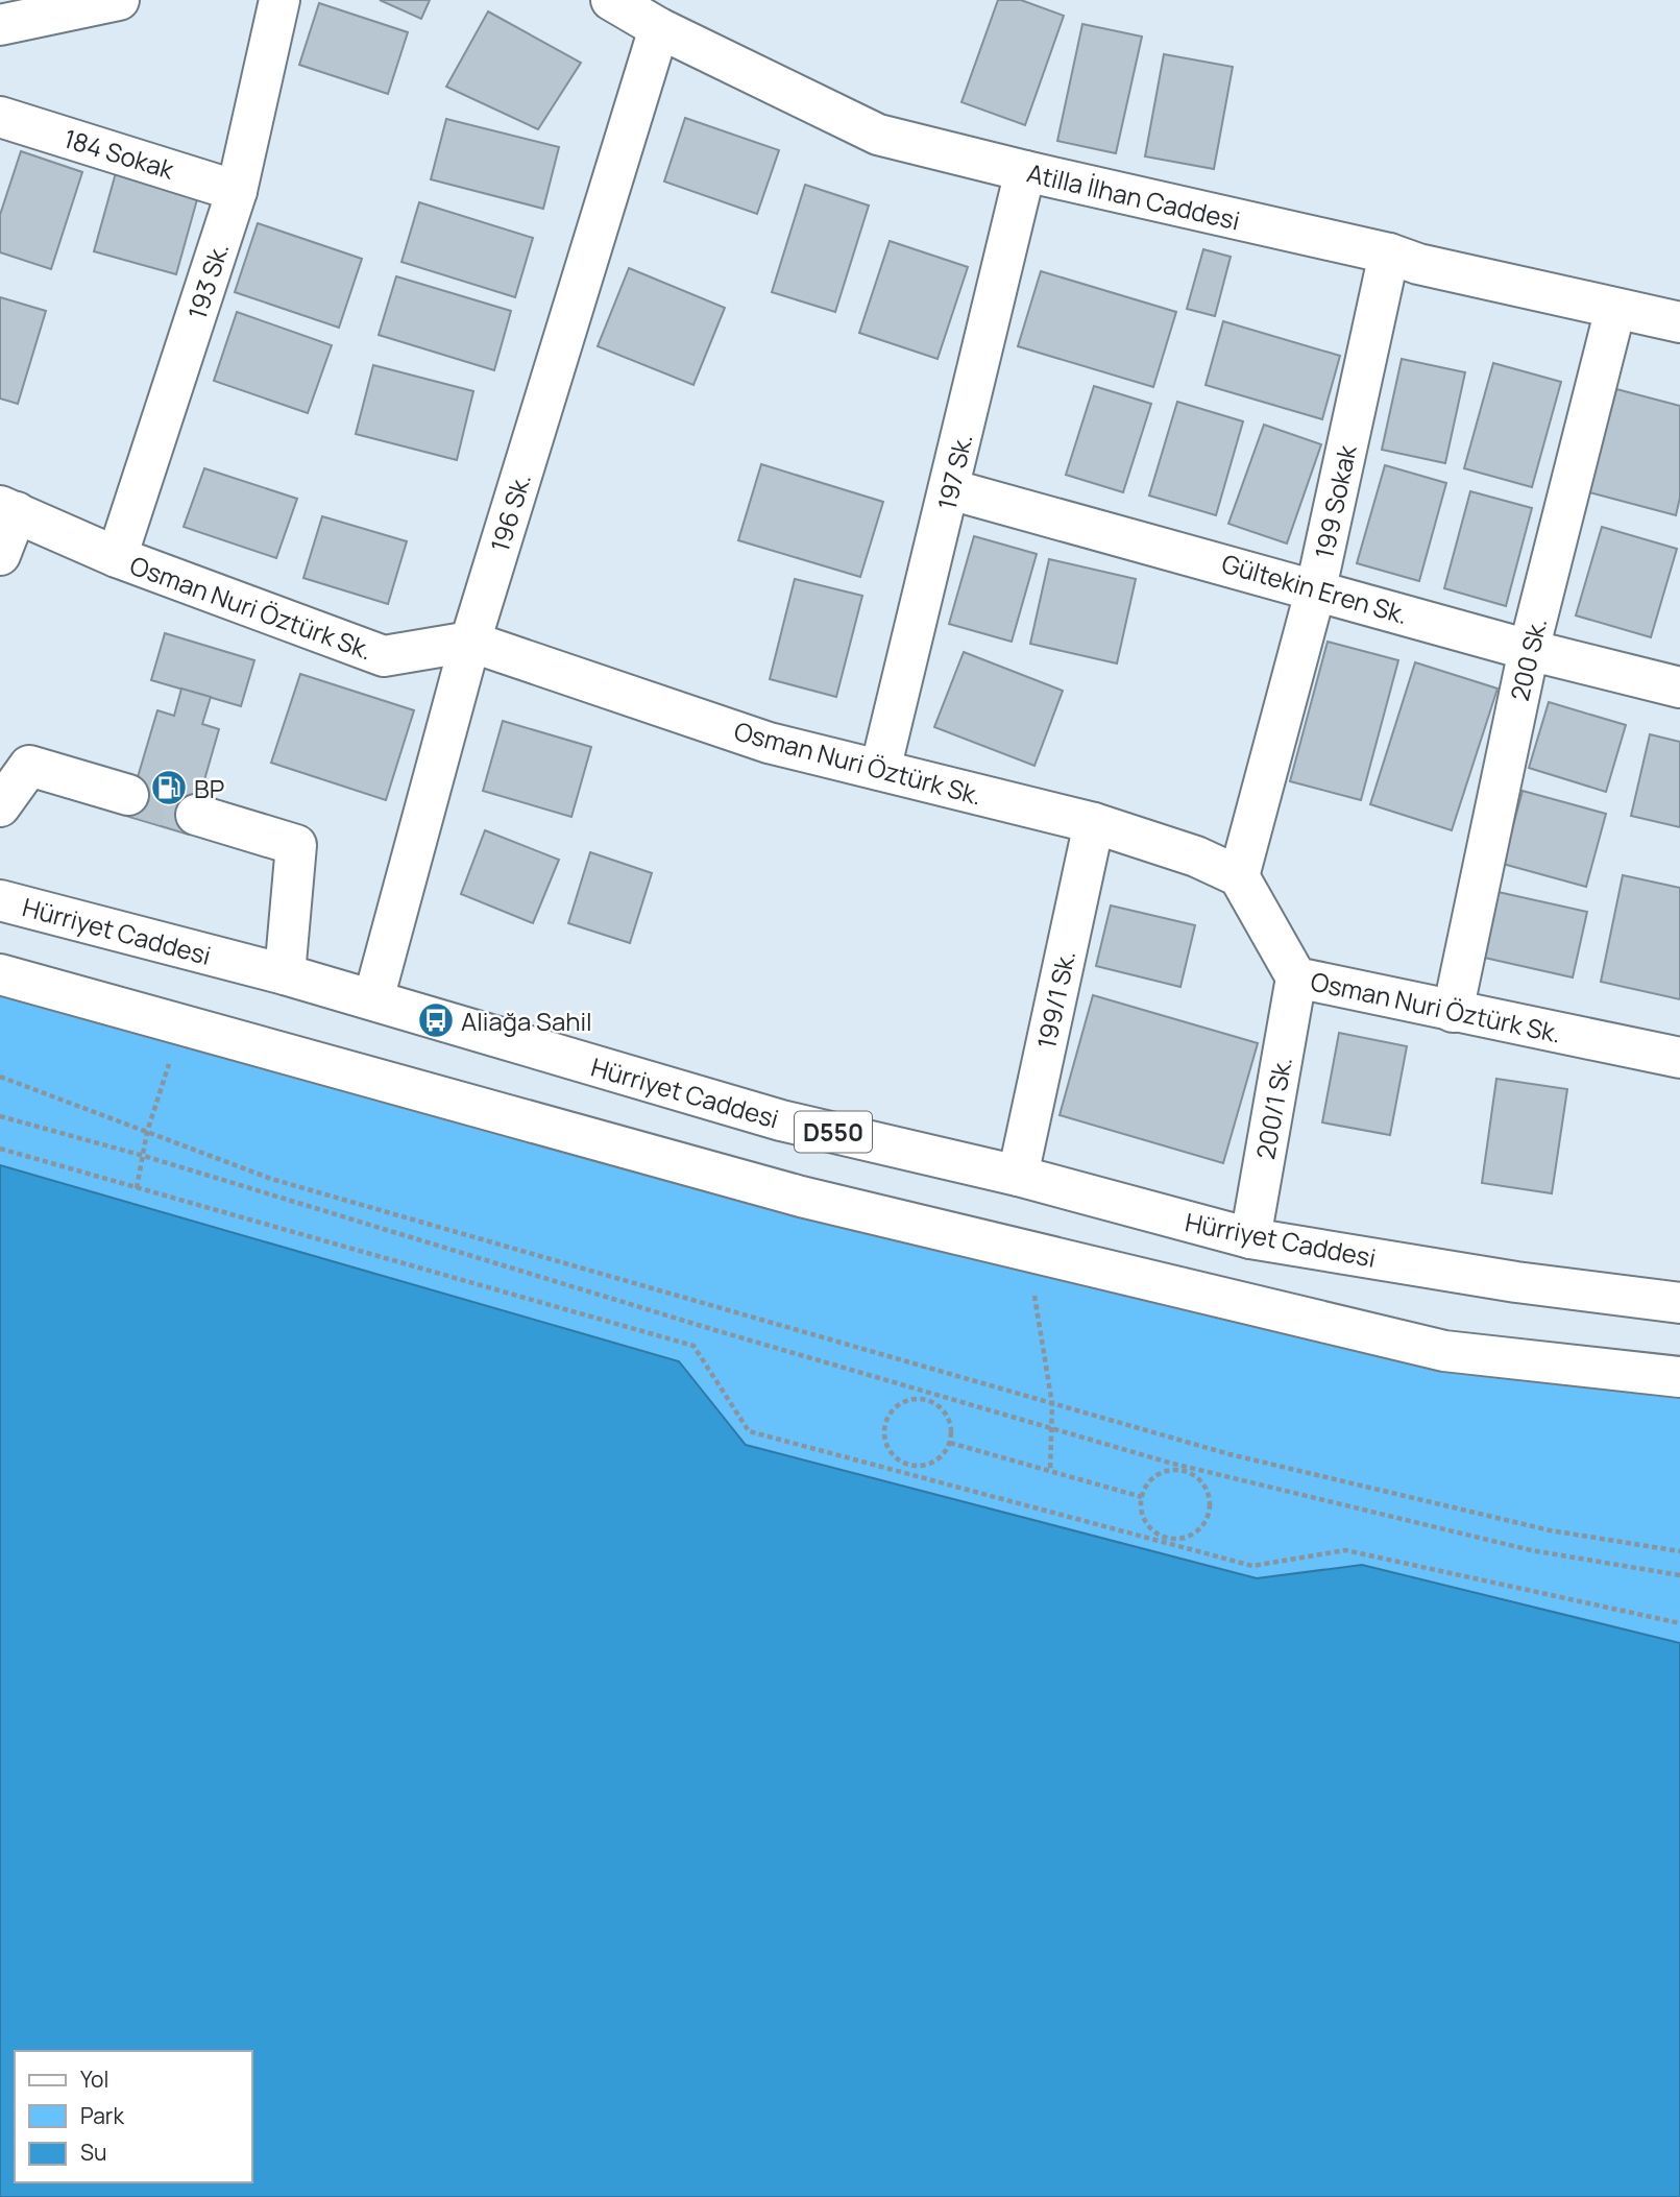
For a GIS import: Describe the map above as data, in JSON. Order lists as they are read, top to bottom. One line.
{"streets":{"main road":["184 Sokak","Atilla İlhan Caddesi","193 Sk.","197 Sk.","199 Sokak","196 Sk.","Gültekin Eren Sk.","Osman Nuri Öztürk Sk.","200 Sk.","Hürriyet Caddesi","199/1 Sk.","200/1 Sk.","D550"]},"crossings":[["184 Sokak","193 Sk."],["Atilla İlhan Caddesi","197 Sk."],["Atilla İlhan Caddesi","199 Sokak"],["Atilla İlhan Caddesi","196 Sk."],["Atilla İlhan Caddesi","200 Sk."],["193 Sk.","Osman Nuri Öztürk Sk."],["197 Sk.","Gültekin Eren Sk."],["197 Sk.","Osman Nuri Öztürk Sk."],["199 Sokak","Gültekin Eren Sk."],["199 Sokak","Osman Nuri Öztürk Sk."],["196 Sk.","Osman Nuri Öztürk Sk."],["196 Sk.","Hürriyet Caddesi"],["Gültekin Eren Sk.","200 Sk."],["Osman Nuri Öztürk Sk.","200 Sk."],["Osman Nuri Öztürk Sk.","199/1 Sk."],["Osman Nuri Öztürk Sk.","200/1 Sk."],["Hürriyet Caddesi","199/1 Sk."],["Hürriyet Caddesi","200/1 Sk."]],"places":{"fuel station":["BP"],"bus stop":["Aliağa Sahil"]},"legend":["Yol","Park","Su"]}
